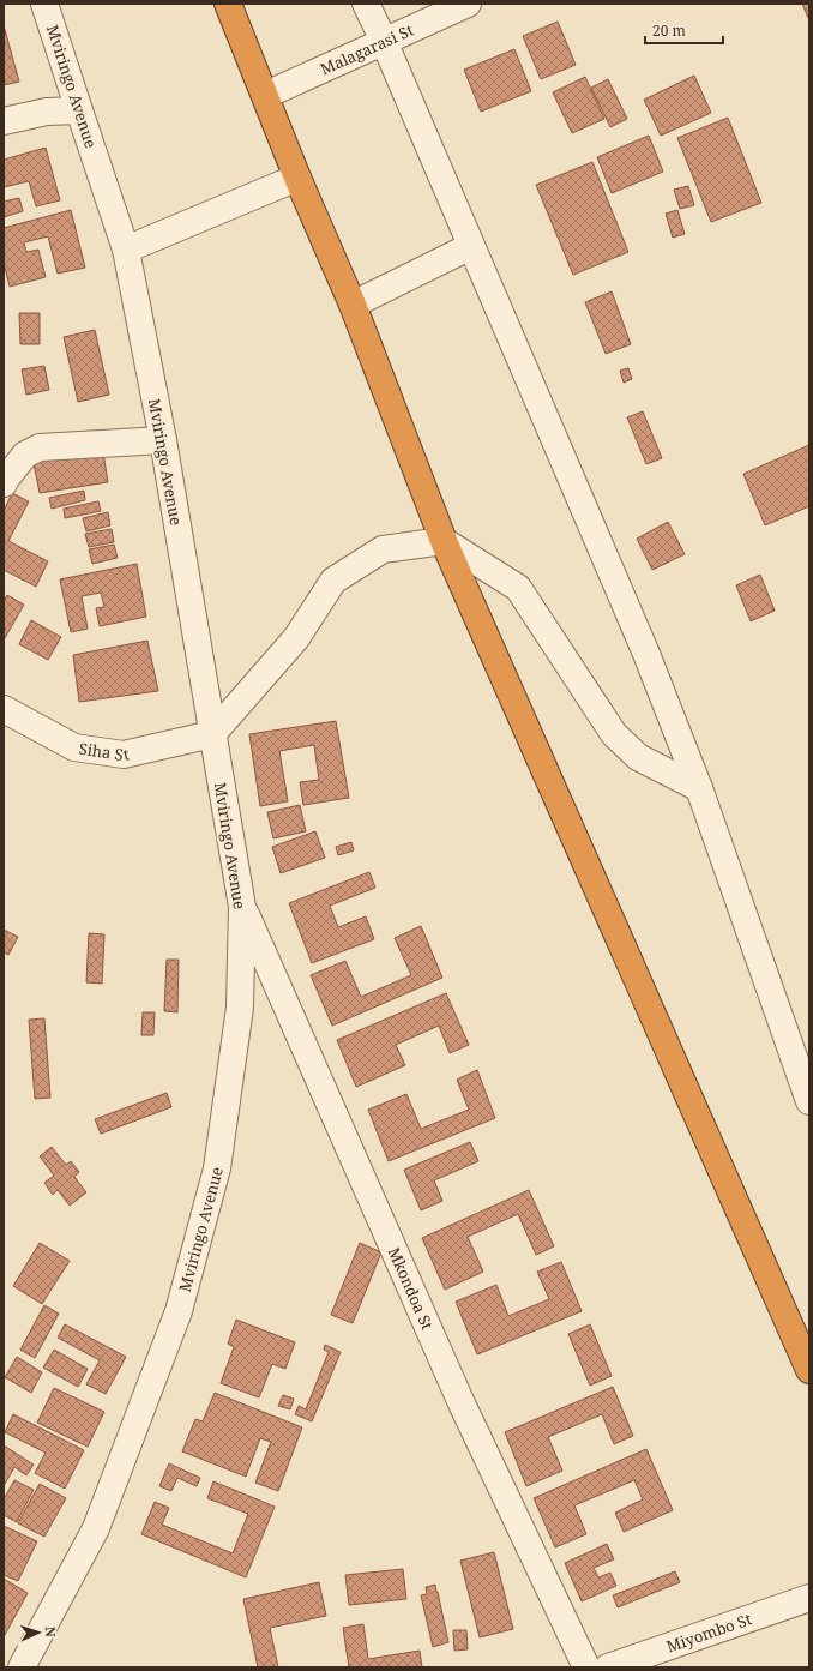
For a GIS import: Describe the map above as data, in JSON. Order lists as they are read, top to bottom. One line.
{"streets":{"street":["Malagarasi St","Mviringo Avenue","Siha St","Mkondoa St","Miyombo St"]},"crossings":[["Mviringo Avenue","Siha St"],["Mviringo Avenue","Mkondoa St"]],"scale_bar":"20 m","north":"right"}
